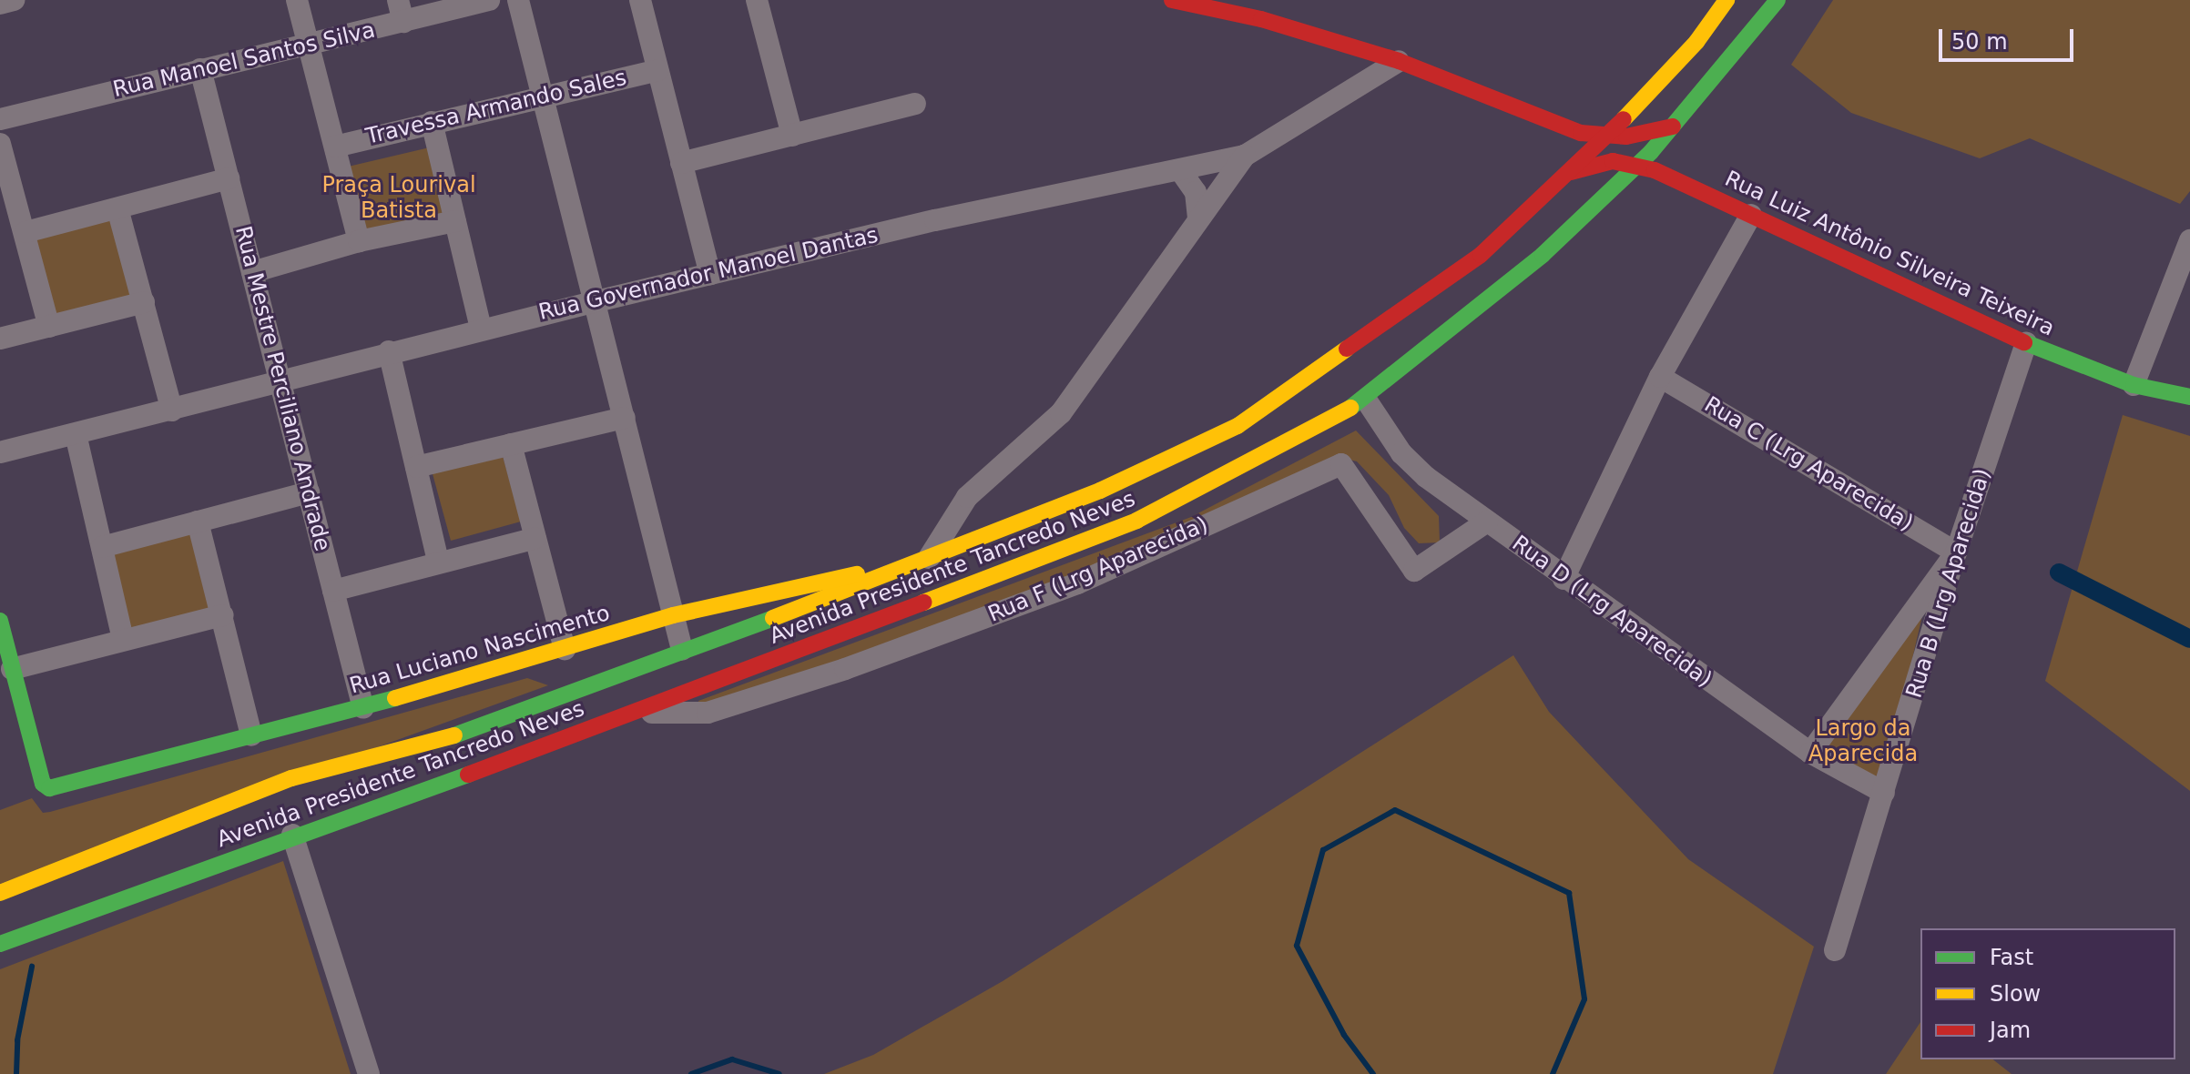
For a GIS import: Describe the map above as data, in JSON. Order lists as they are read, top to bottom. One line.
{"streets":{"main road":["Rua Luiz Antônio Silveira Teixeira","Avenida Presidente Tancredo Neves","Rua Luciano Nascimento"],"street":["Rua Manoel Santos Silva","Travessa Armando Sales","Rua Governador Manoel Dantas","Rua Mestre Perciliano Andrade","Rua C (Lrg Aparecida)","Rua F (Lrg Aparecida)","Rua B (Lrg Aparecida)","Rua D (Lrg Aparecida)"]},"crossings":[["Rua Manoel Santos Silva","Rua Mestre Perciliano Andrade"],["Rua Luiz Antônio Silveira Teixeira","Avenida Presidente Tancredo Neves"],["Rua Luiz Antônio Silveira Teixeira","Rua B (Lrg Aparecida)"],["Rua Governador Manoel Dantas","Rua Mestre Perciliano Andrade"],["Rua Mestre Perciliano Andrade","Rua Luciano Nascimento"],["Rua C (Lrg Aparecida)","Rua B (Lrg Aparecida)"],["Avenida Presidente Tancredo Neves","Rua F (Lrg Aparecida)"],["Avenida Presidente Tancredo Neves","Rua D (Lrg Aparecida)"],["Avenida Presidente Tancredo Neves","Rua Luciano Nascimento"],["Rua F (Lrg Aparecida)","Rua D (Lrg Aparecida)"],["Rua B (Lrg Aparecida)","Rua D (Lrg Aparecida)"]],"parks":["Praça Lourival Batista","Largo da Aparecida"],"legend":["Fast","Slow","Jam"],"scale_bar":"50 m"}
